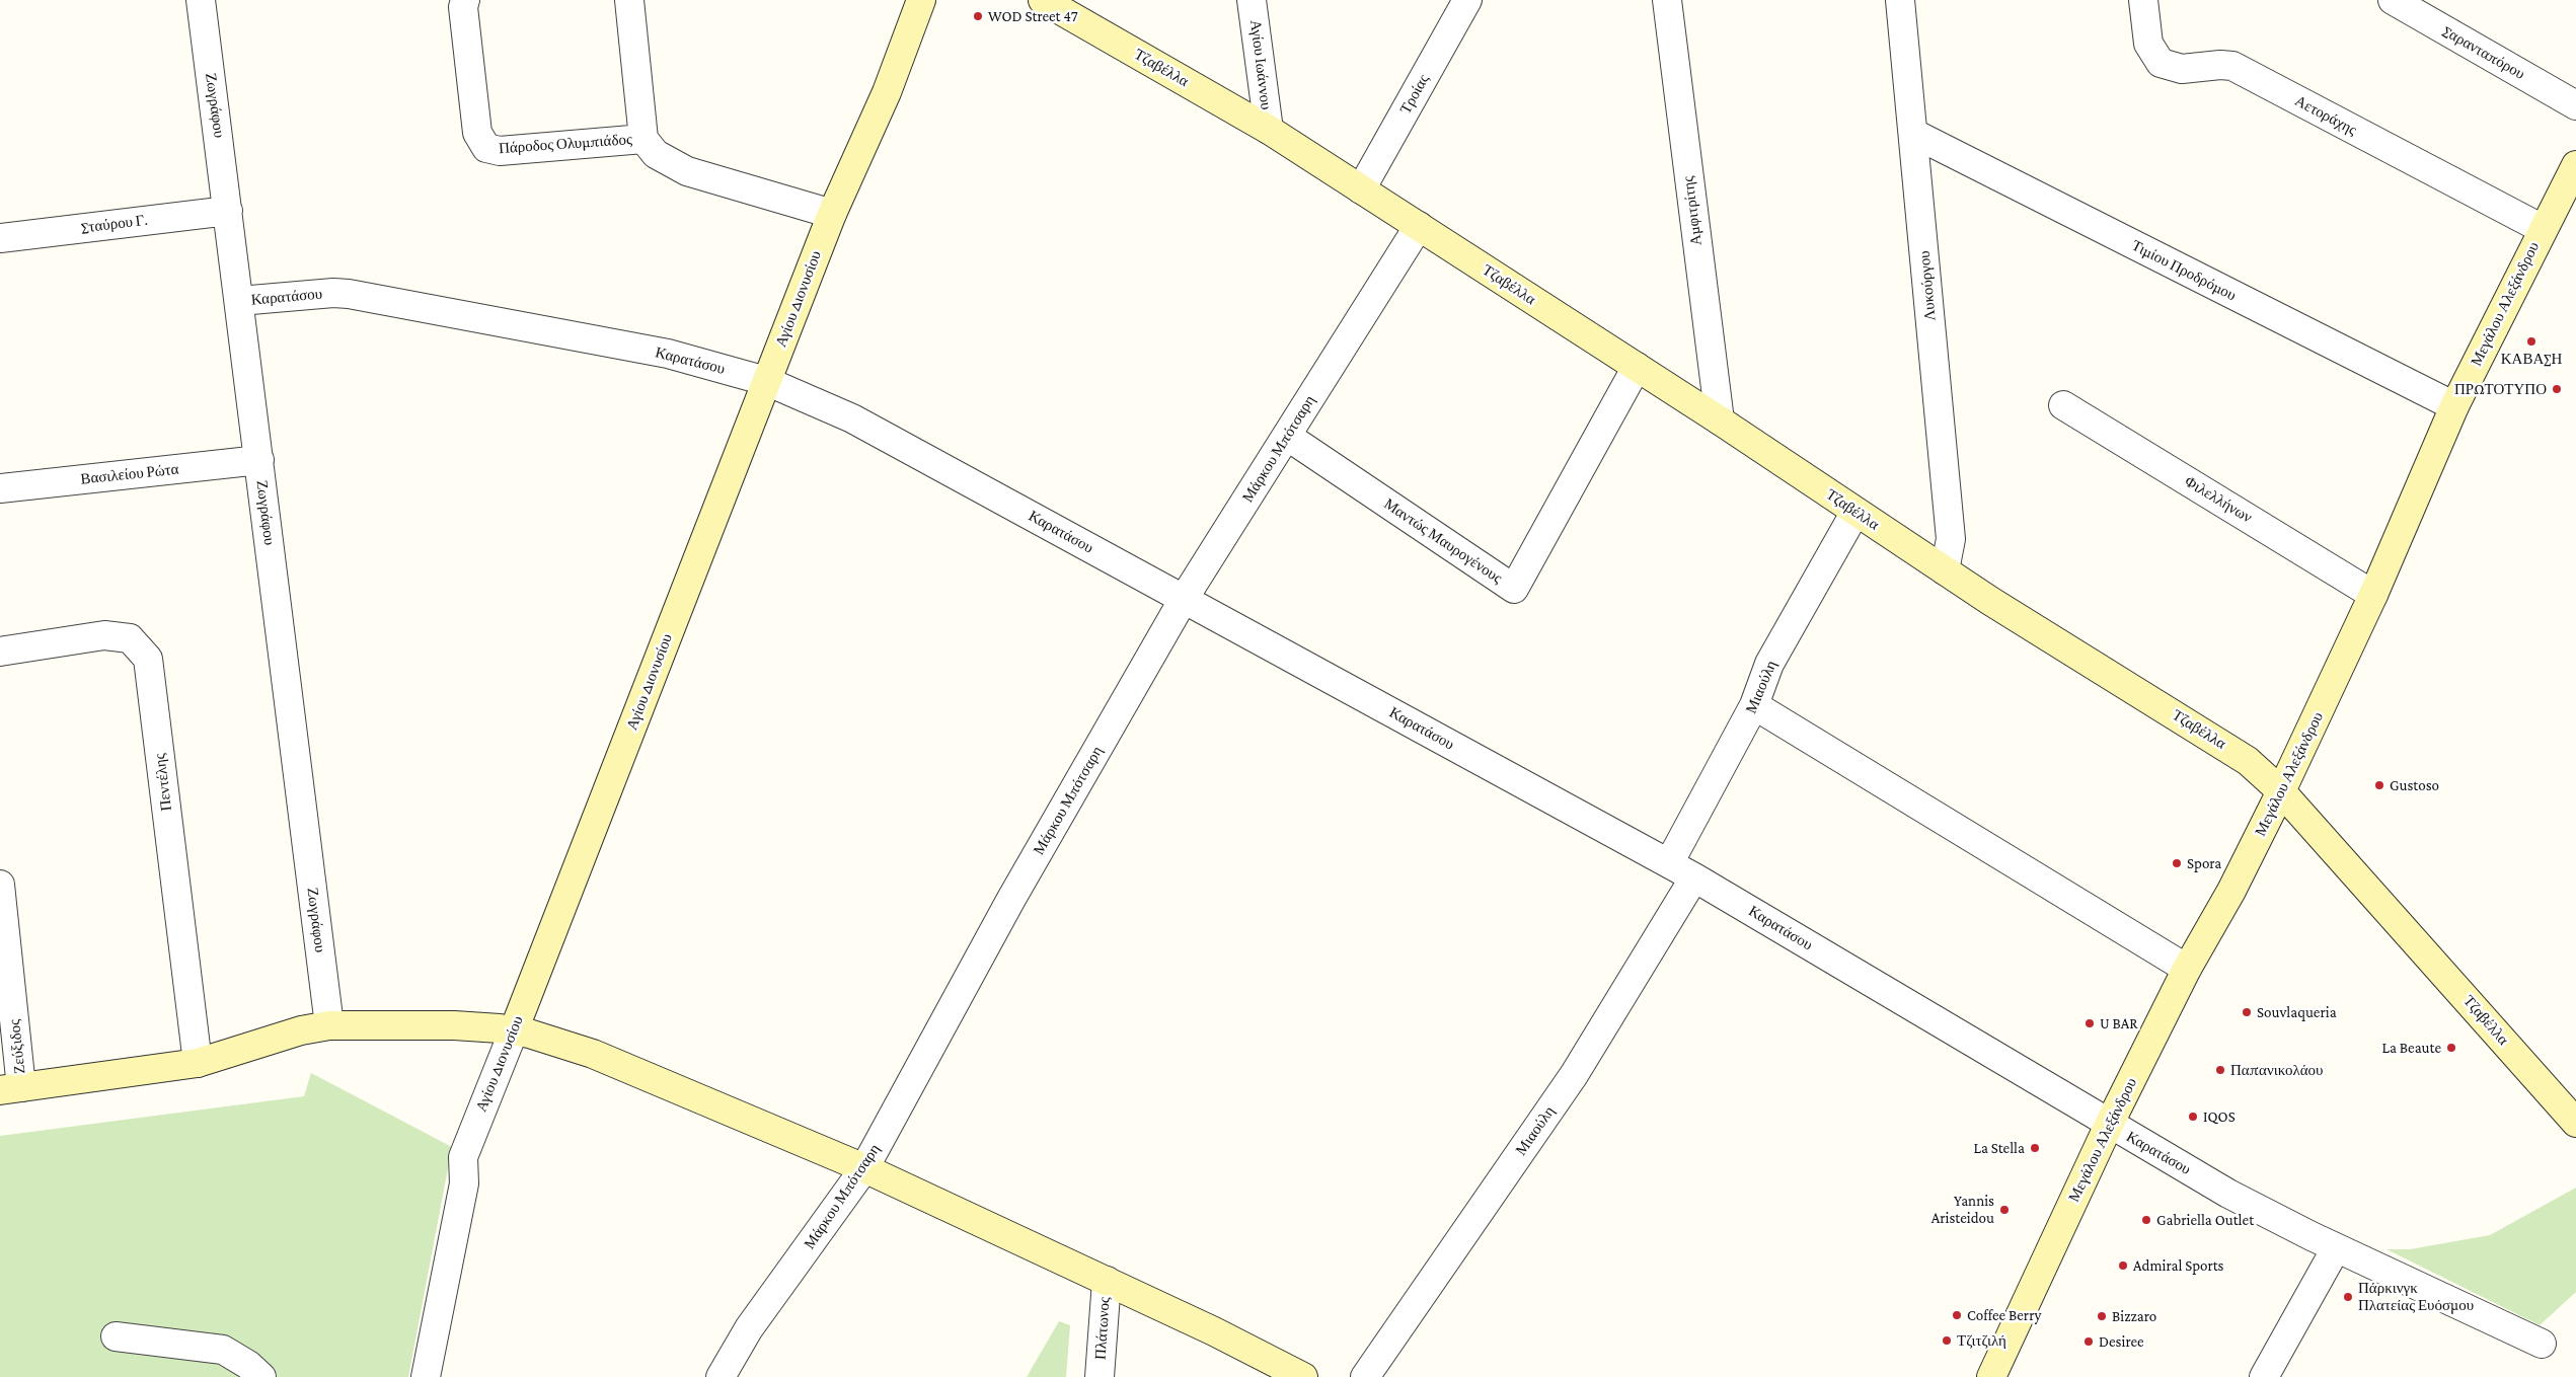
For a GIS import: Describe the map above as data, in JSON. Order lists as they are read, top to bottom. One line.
{"streets":{"street":["Σαρανταπόρου","Αγίου Ιωάννου","Τζαβέλλα","Τροίας","Ζωγράφου","Αετοράχης","Πάροδος Ολυμπιάδος","Αμφιτρίτης","Σταύρου Γ.","Τιμίου Προδρόμου","Λυκούργου","Καρατάσου","Αγίου Διονυσίου","Μεγάλου Αλεξάνδρου","Μάρκου Μπότσαρη","Βασιλείου Ρώτα","Φιλελλήνων","Μαντώς Μαυρογένους","Μιαούλη","Πεντέλης","Ζεύξιδος","Πλάτωνος"]},"crossings":[["Αγίου Ιωάννου","Τζαβέλλα"],["Τζαβέλλα","Τροίας"],["Τζαβέλλα","Αμφιτρίτης"],["Τζαβέλλα","Λυκούργου"],["Τζαβέλλα","Μεγάλου Αλεξάνδρου"],["Τζαβέλλα","Μάρκου Μπότσαρη"],["Τζαβέλλα","Μαντώς Μαυρογένους"],["Τζαβέλλα","Μιαούλη"],["Ζωγράφου","Σταύρου Γ."],["Ζωγράφου","Καρατάσου"],["Ζωγράφου","Βασιλείου Ρώτα"],["Αετοράχης","Μεγάλου Αλεξάνδρου"],["Πάροδος Ολυμπιάδος","Αγίου Διονυσίου"],["Τιμίου Προδρόμου","Λυκούργου"],["Τιμίου Προδρόμου","Μεγάλου Αλεξάνδρου"],["Καρατάσου","Αγίου Διονυσίου"],["Καρατάσου","Μεγάλου Αλεξάνδρου"],["Καρατάσου","Μάρκου Μπότσαρη"],["Καρατάσου","Μιαούλη"],["Μεγάλου Αλεξάνδρου","Φιλελλήνων"],["Μάρκου Μπότσαρη","Μαντώς Μαυρογένους"]],"places":["WOD Street 47","ΚΑΒΑΣΗ","ΠΡΩΤΟΤΥΠΟ","Gustoso","Spora","Souvlaqueria","U BAR","La Beaute","Παπανικολάου","IQOS","La Stella","Yannis Aristeidou","Gabriella Outlet","Admiral Sports","Πάρκινγκ Πλατείας Ευόσμου","Coffee Berry","Bizzaro","Τζιτζιλή","Desiree"]}
